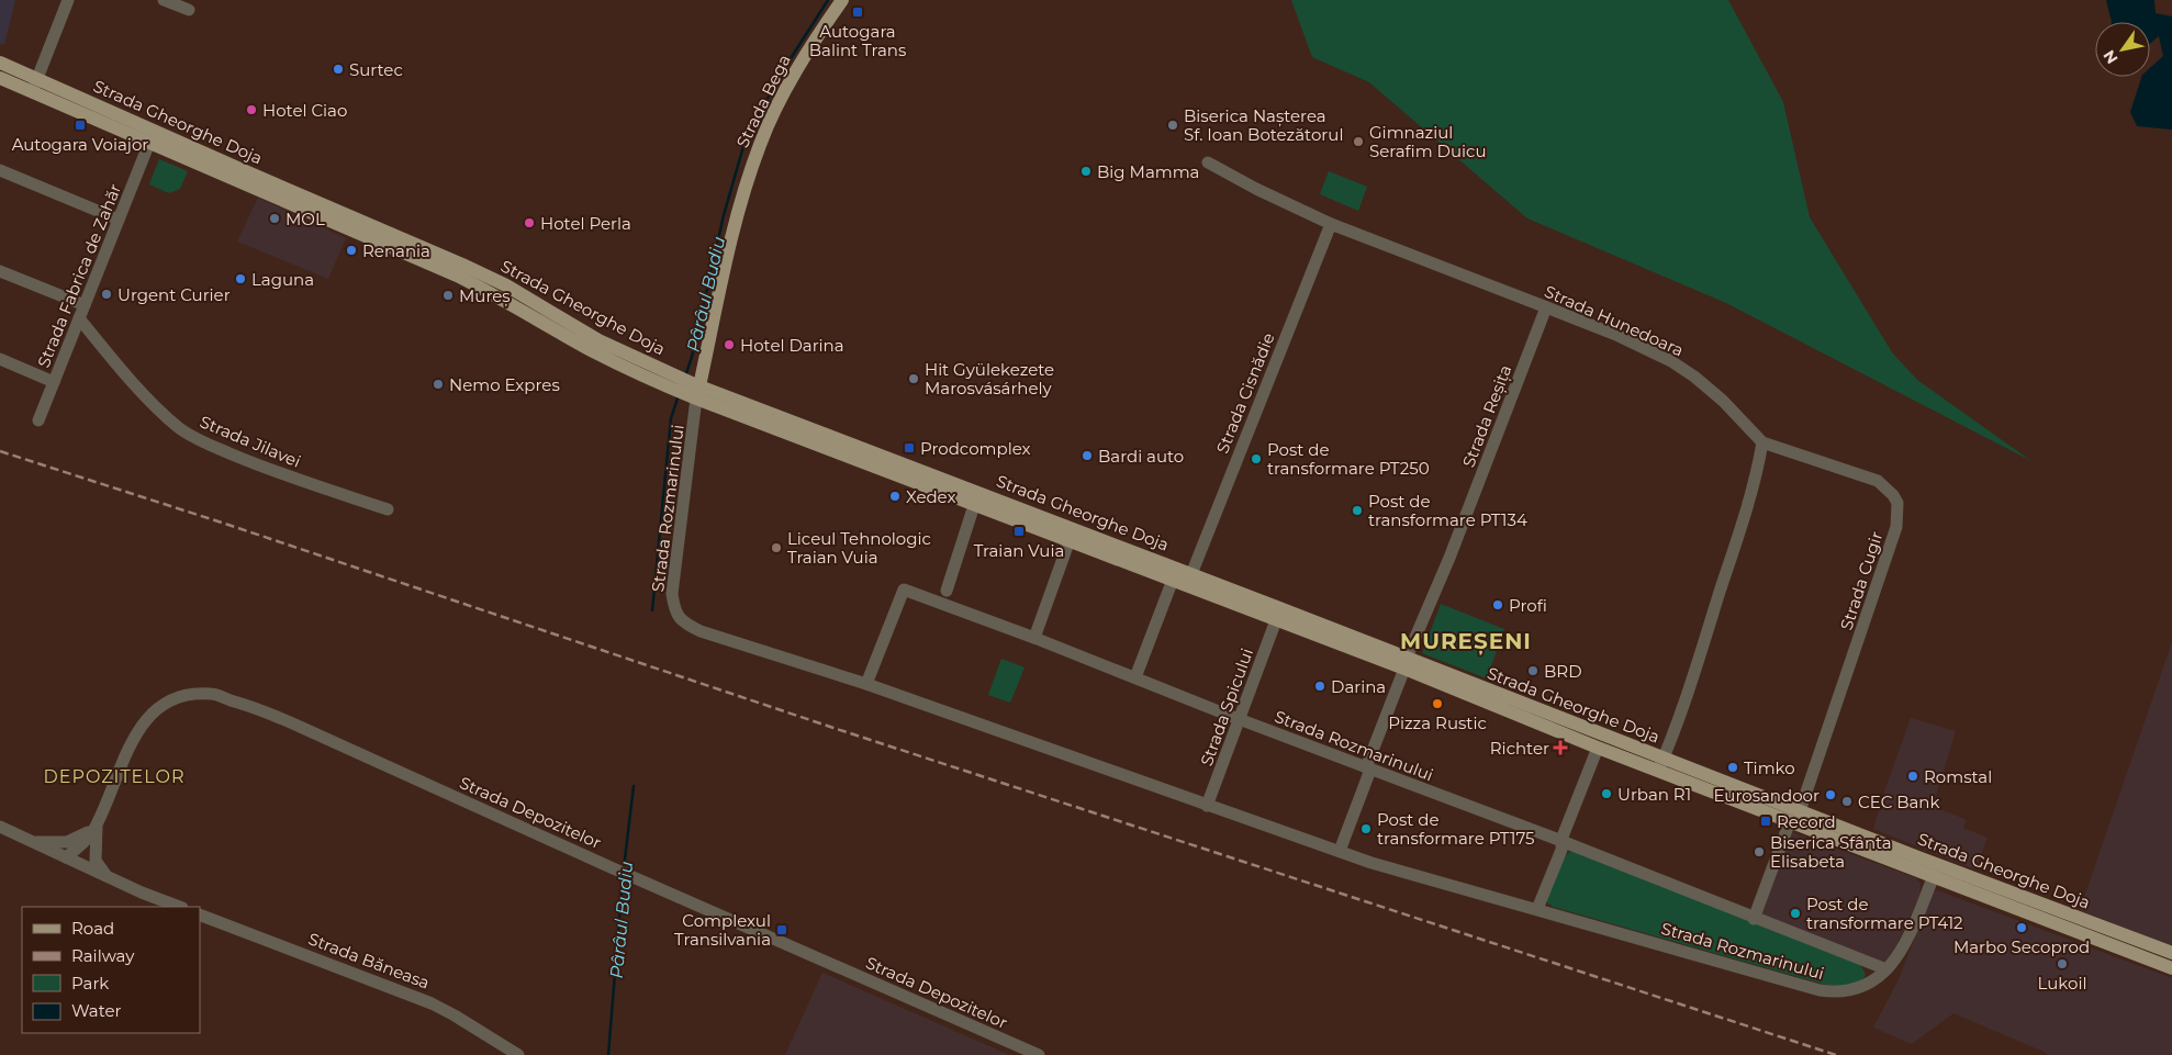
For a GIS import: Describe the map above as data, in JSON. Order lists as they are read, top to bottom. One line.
{"streets":{"main road":["Strada Bega","Strada Gheorghe Doja"],"street":["Strada Fabrica de Zahăr","Strada Hunedoara","Strada Cisnădie","Strada Reșița","Strada Jilavei","Strada Rozmarinului","Strada Cugir","Strada Spicului","Strada Depozitelor","Strada Băneasa"]},"crossings":[["Strada Bega","Strada Gheorghe Doja"],["Strada Bega","Strada Rozmarinului"],["Strada Gheorghe Doja","Strada Fabrica de Zahăr"],["Strada Gheorghe Doja","Strada Cisnădie"],["Strada Gheorghe Doja","Strada Reșița"],["Strada Gheorghe Doja","Strada Rozmarinului"],["Strada Gheorghe Doja","Strada Cugir"],["Strada Gheorghe Doja","Strada Spicului"],["Strada Fabrica de Zahăr","Strada Jilavei"],["Strada Hunedoara","Strada Cisnădie"],["Strada Hunedoara","Strada Reșița"],["Strada Hunedoara","Strada Cugir"],["Strada Reșița","Strada Rozmarinului"],["Strada Rozmarinului","Strada Cugir"],["Strada Rozmarinului","Strada Spicului"]],"districts":["MUREȘENI","DEPOZITELOR"],"water":["Pârâul Budiu"],"places":{"transit":["Autogara Balint Trans","Autogara Voiajor","Prodcomplex","Traian Vuia","Record","Complexul Transilvania"],"other":["Surtec","Hotel Ciao","Biserica Nașterea Sf. Ioan Botezătorul","Gimnaziul Serafim Duicu","Big Mamma","MOL","Hotel Perla","Renania","Laguna","Urgent Curier","Mureș","Hotel Darina","Hit Gyülekezete Marosvásárhely","Nemo Expres","Bardi auto","Post de transformare PT250","Xedex","Post de transformare PT134","Liceul Tehnologic Traian Vuia","Profi","BRD","Darina","Pizza Rustic","Timko","Romstal","Urban R1","Eurosandoor","CEC Bank","Post de transformare PT175","Biserica Sfânta Elisabeta","Post de transformare PT412","Marbo Secoprod","Lukoil"],"health":["Richter"]},"legend":["Road","Railway","Park","Water"],"north":"bottom left"}
